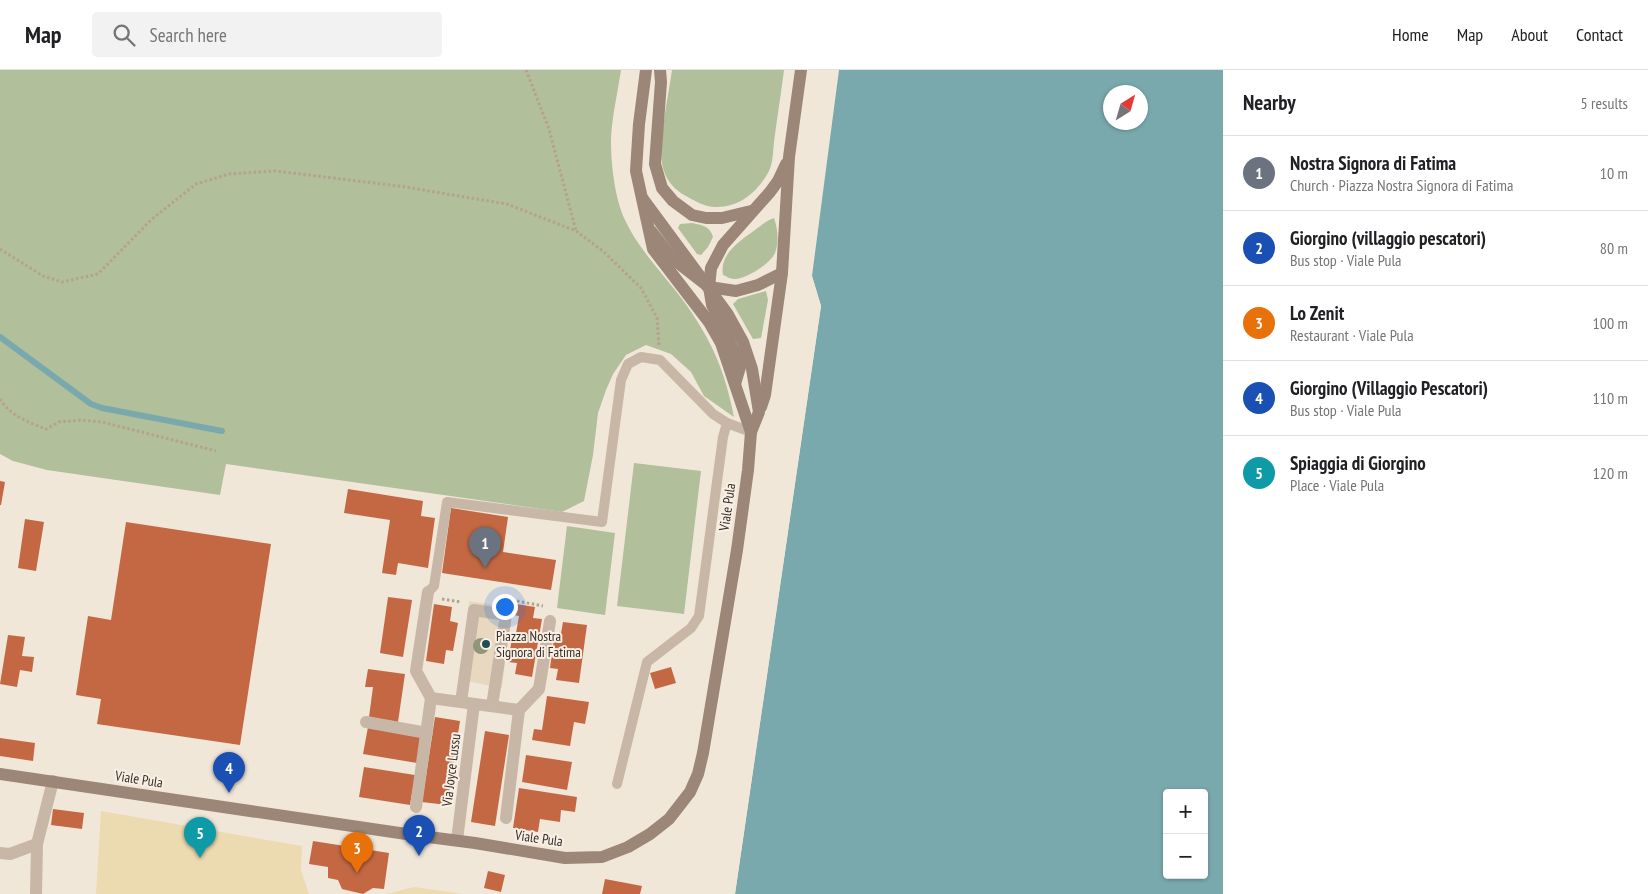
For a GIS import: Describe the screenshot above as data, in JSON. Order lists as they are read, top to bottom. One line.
{"streets":{"street":["Viale Pula","Via Joyce Lussu"]},"crossings":[["Viale Pula","Via Joyce Lussu"]],"places":["Piazza Nostra Signora di Fatima"],"north":"top right","page":{"header":"Map","search":"Search here","nav":["Home","Map","About","Contact"],"heading":["Nearby","5 results"],"list":[{"mark":"1","name":"Nostra Signora di Fatima","note":"Church · Piazza Nostra Signora di Fatima","value":"10 m"},{"mark":"2","name":"Giorgino (villaggio pescatori)","note":"Bus stop · Viale Pula","value":"80 m"},{"mark":"3","name":"Lo Zenit","note":"Restaurant · Viale Pula","value":"100 m"},{"mark":"4","name":"Giorgino (Villaggio Pescatori)","note":"Bus stop · Viale Pula","value":"110 m"},{"mark":"5","name":"Spiaggia di Giorgino","note":"Place · Viale Pula","value":"120 m"}],"pins":["1","4","2","5","3"],"map_buttons":["+","−"]}}
